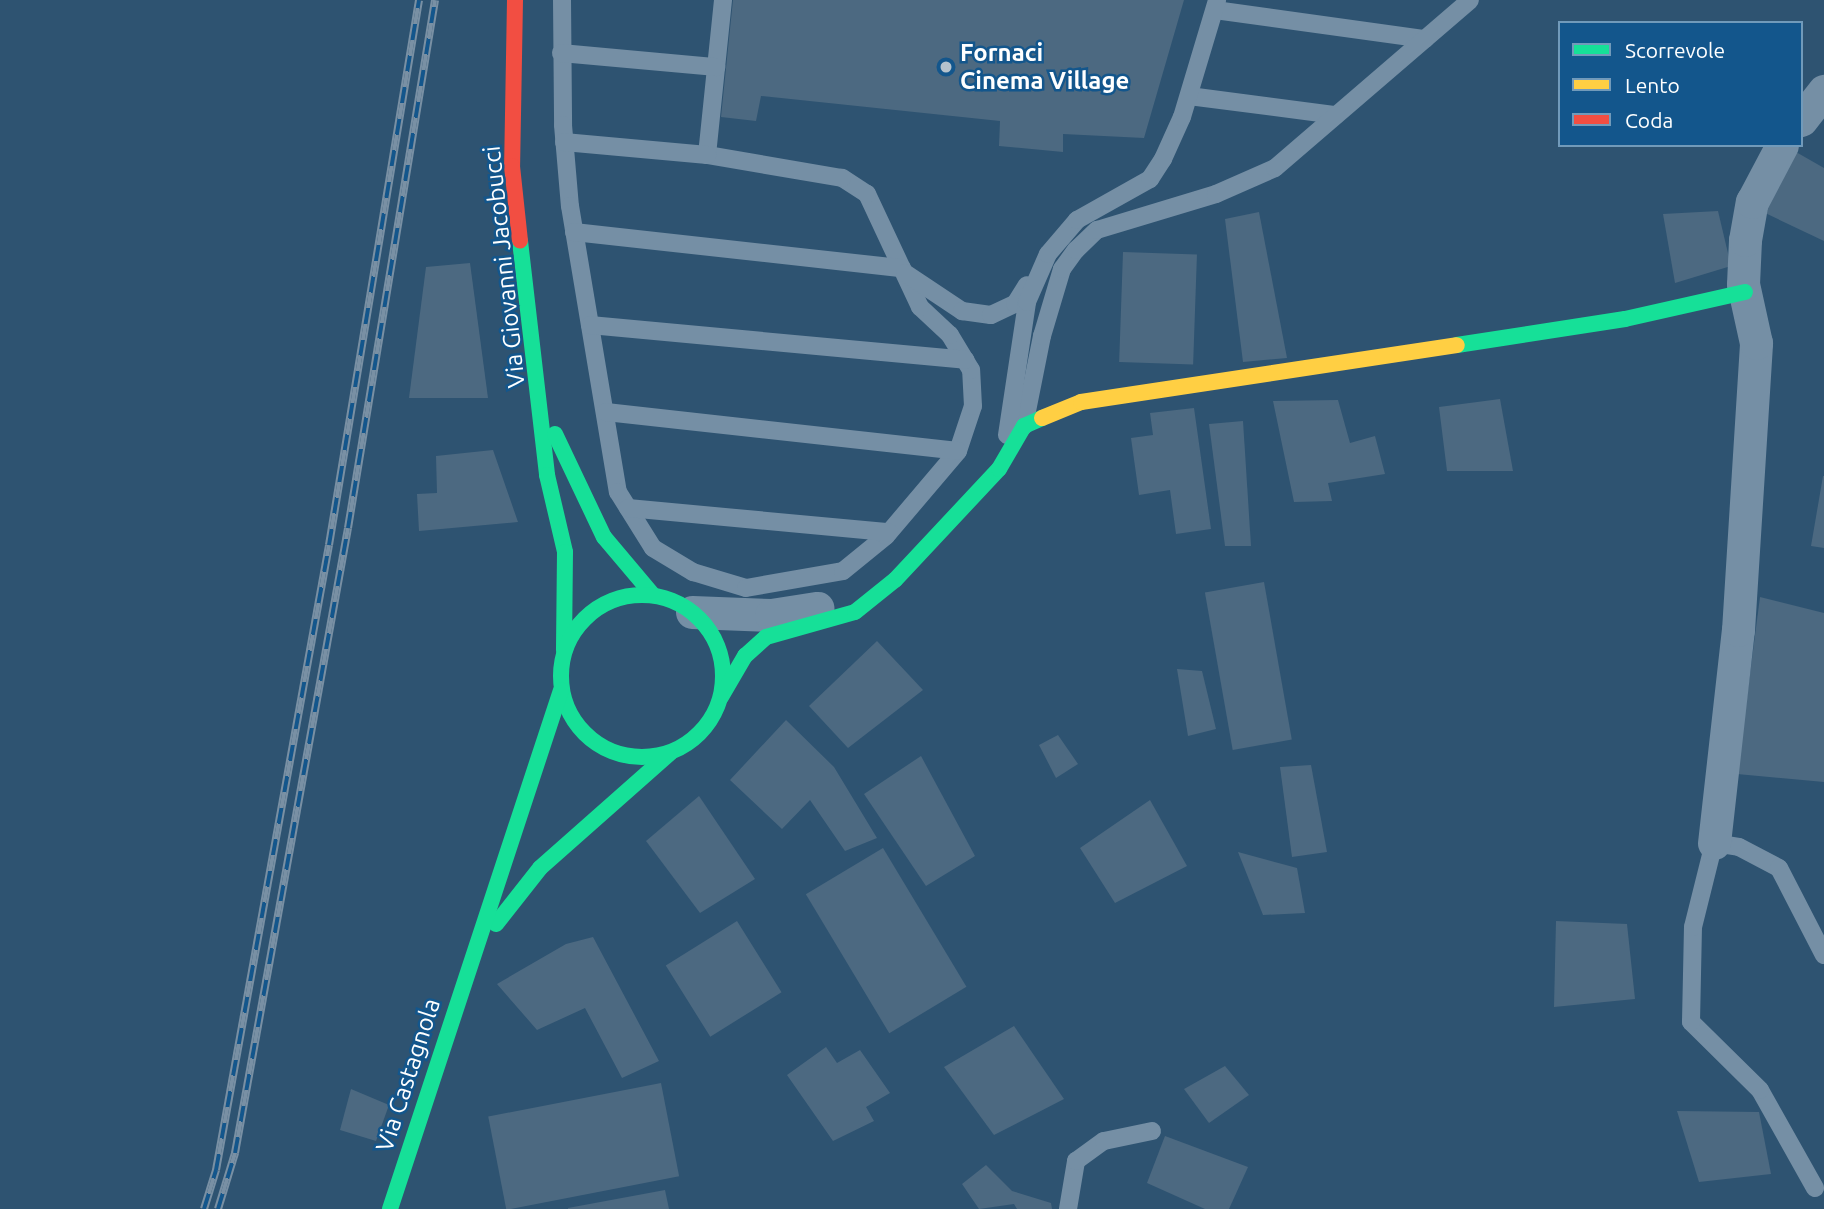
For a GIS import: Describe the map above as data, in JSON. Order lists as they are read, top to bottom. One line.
{"streets":{"main road":["Via Giovanni Jacobucci","Via Castagnola"]},"places":["Fornaci Cinema Village"],"legend":["Scorrevole","Lento","Coda"]}
